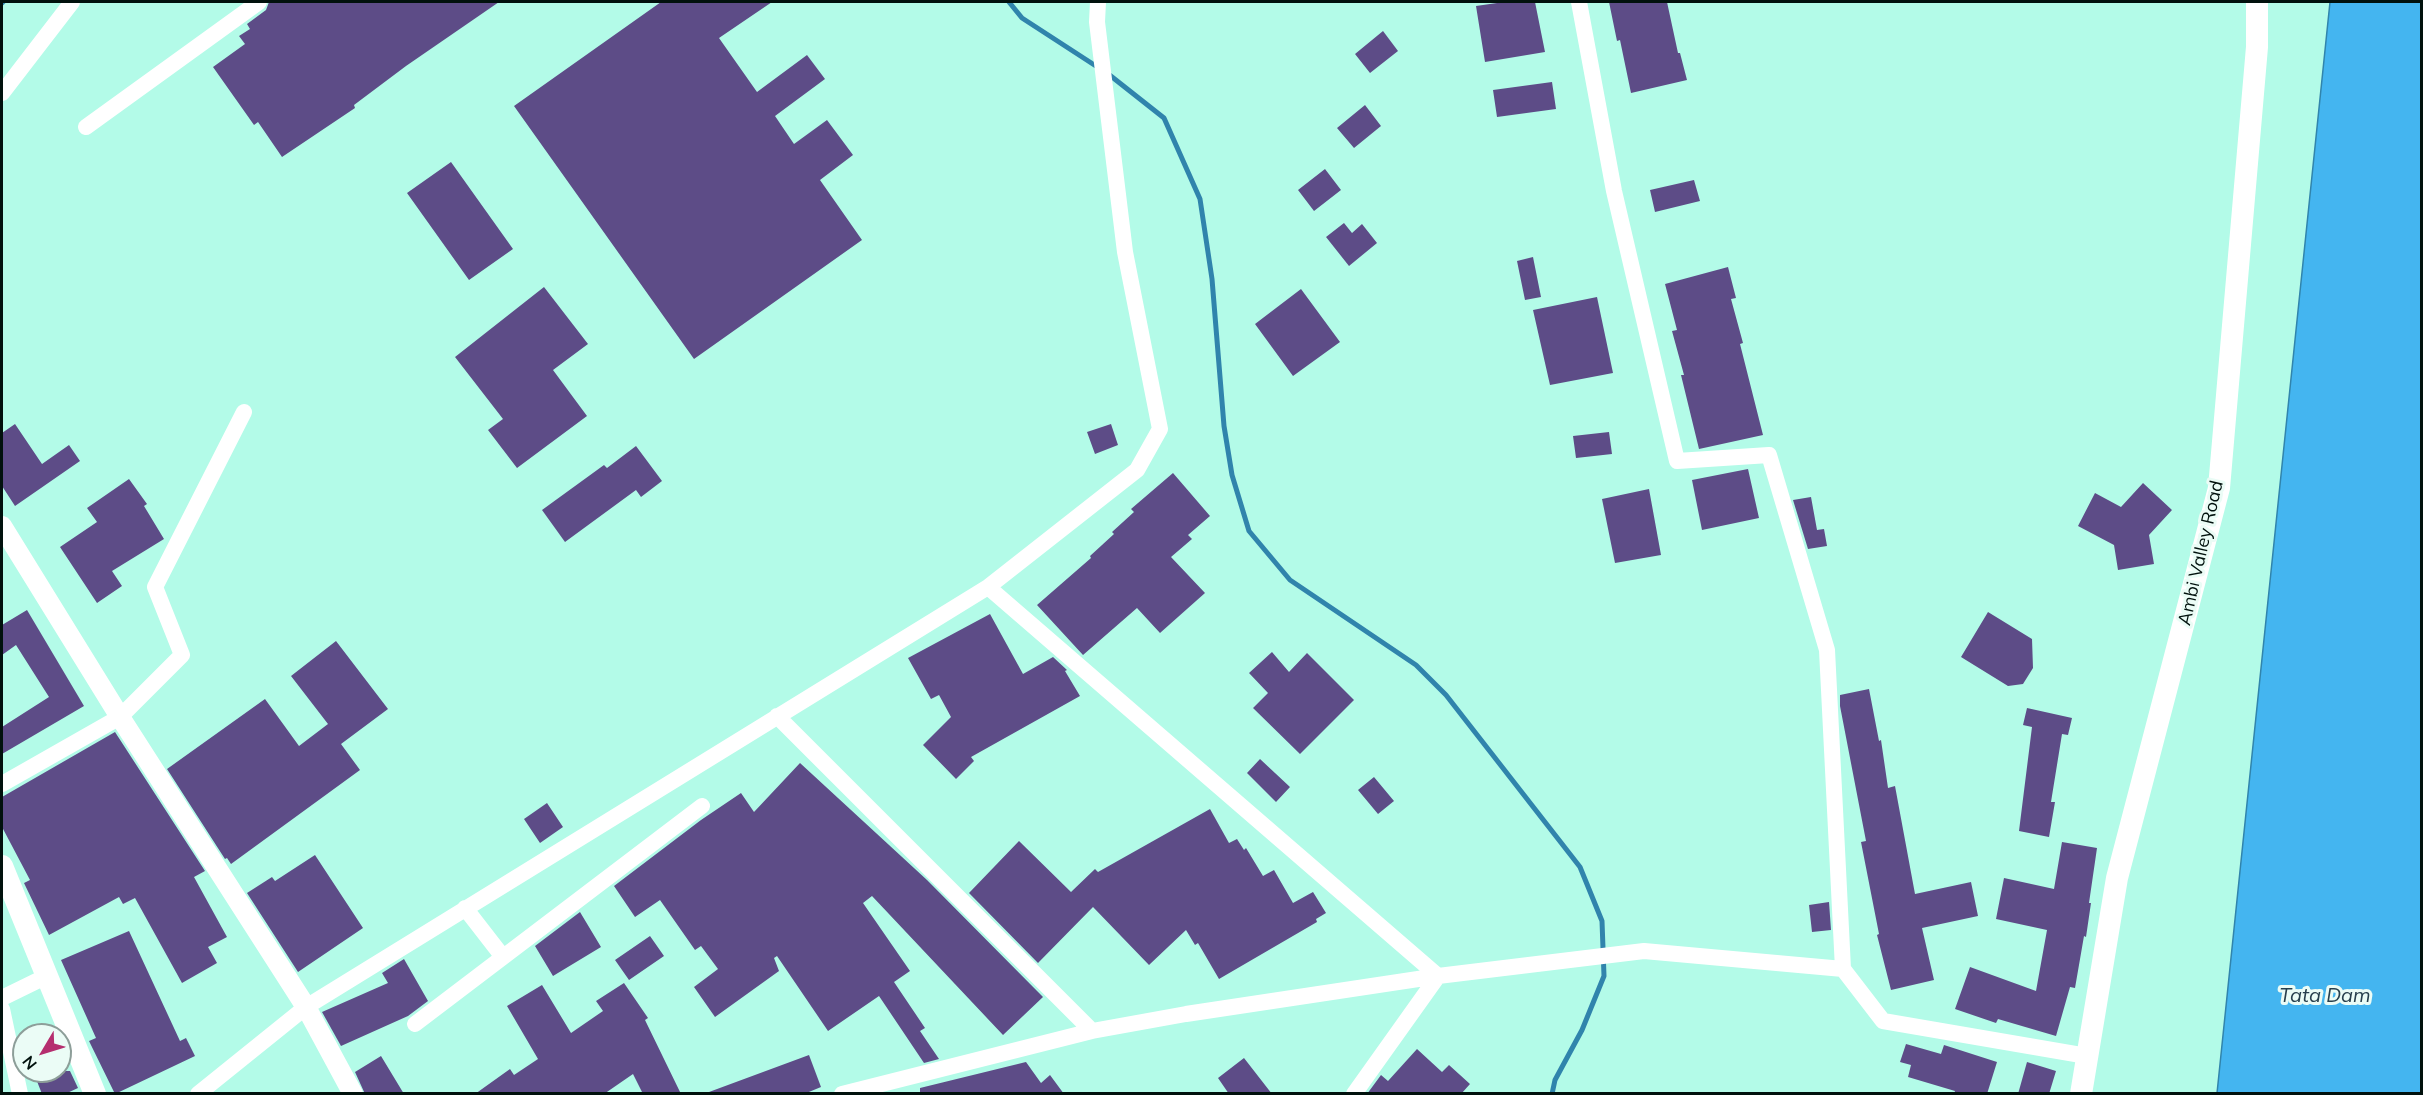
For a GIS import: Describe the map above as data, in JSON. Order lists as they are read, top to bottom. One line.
{"streets":{"main road":["Ambi Valley Road"]},"water":["Tata Dam"],"north":"bottom left"}
